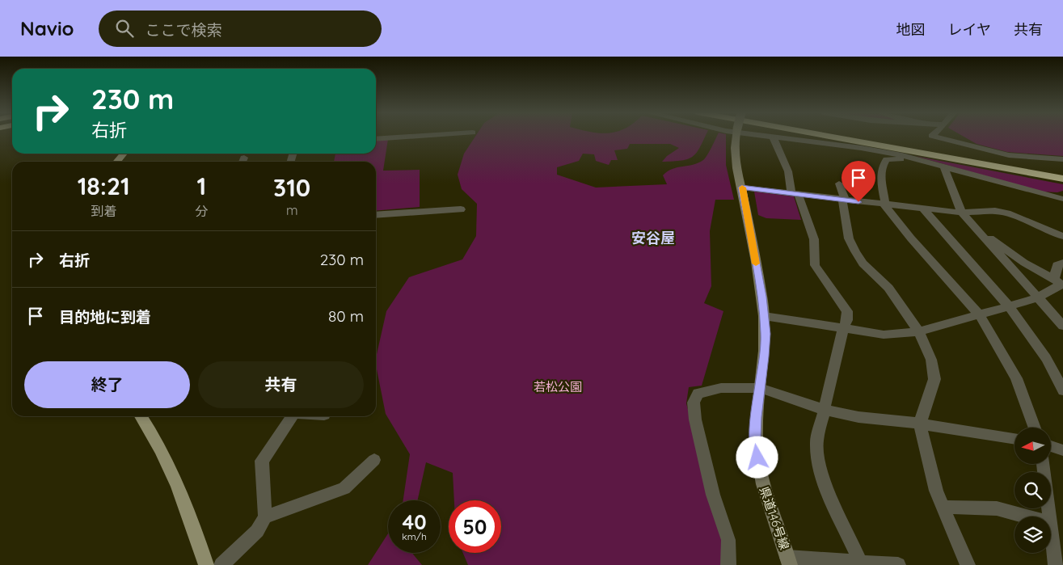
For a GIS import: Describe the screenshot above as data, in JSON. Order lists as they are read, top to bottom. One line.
{"streets":{"main road":["県道146号線"]},"districts":["安谷屋"],"parks":["若松公園"],"north":"left","page":{"header":"Navio","search":"ここで検索","nav":["地図","レイヤ","共有"],"turn":["230 m","右折"],"eta":["18:21","到着","1","分","310","m"],"list":[{"name":"右折","value":"230 m"},{"name":"目的地に到着","value":"80 m"}],"buttons":["終了","共有"],"speed":"40 km/h","limit":"50"}}
